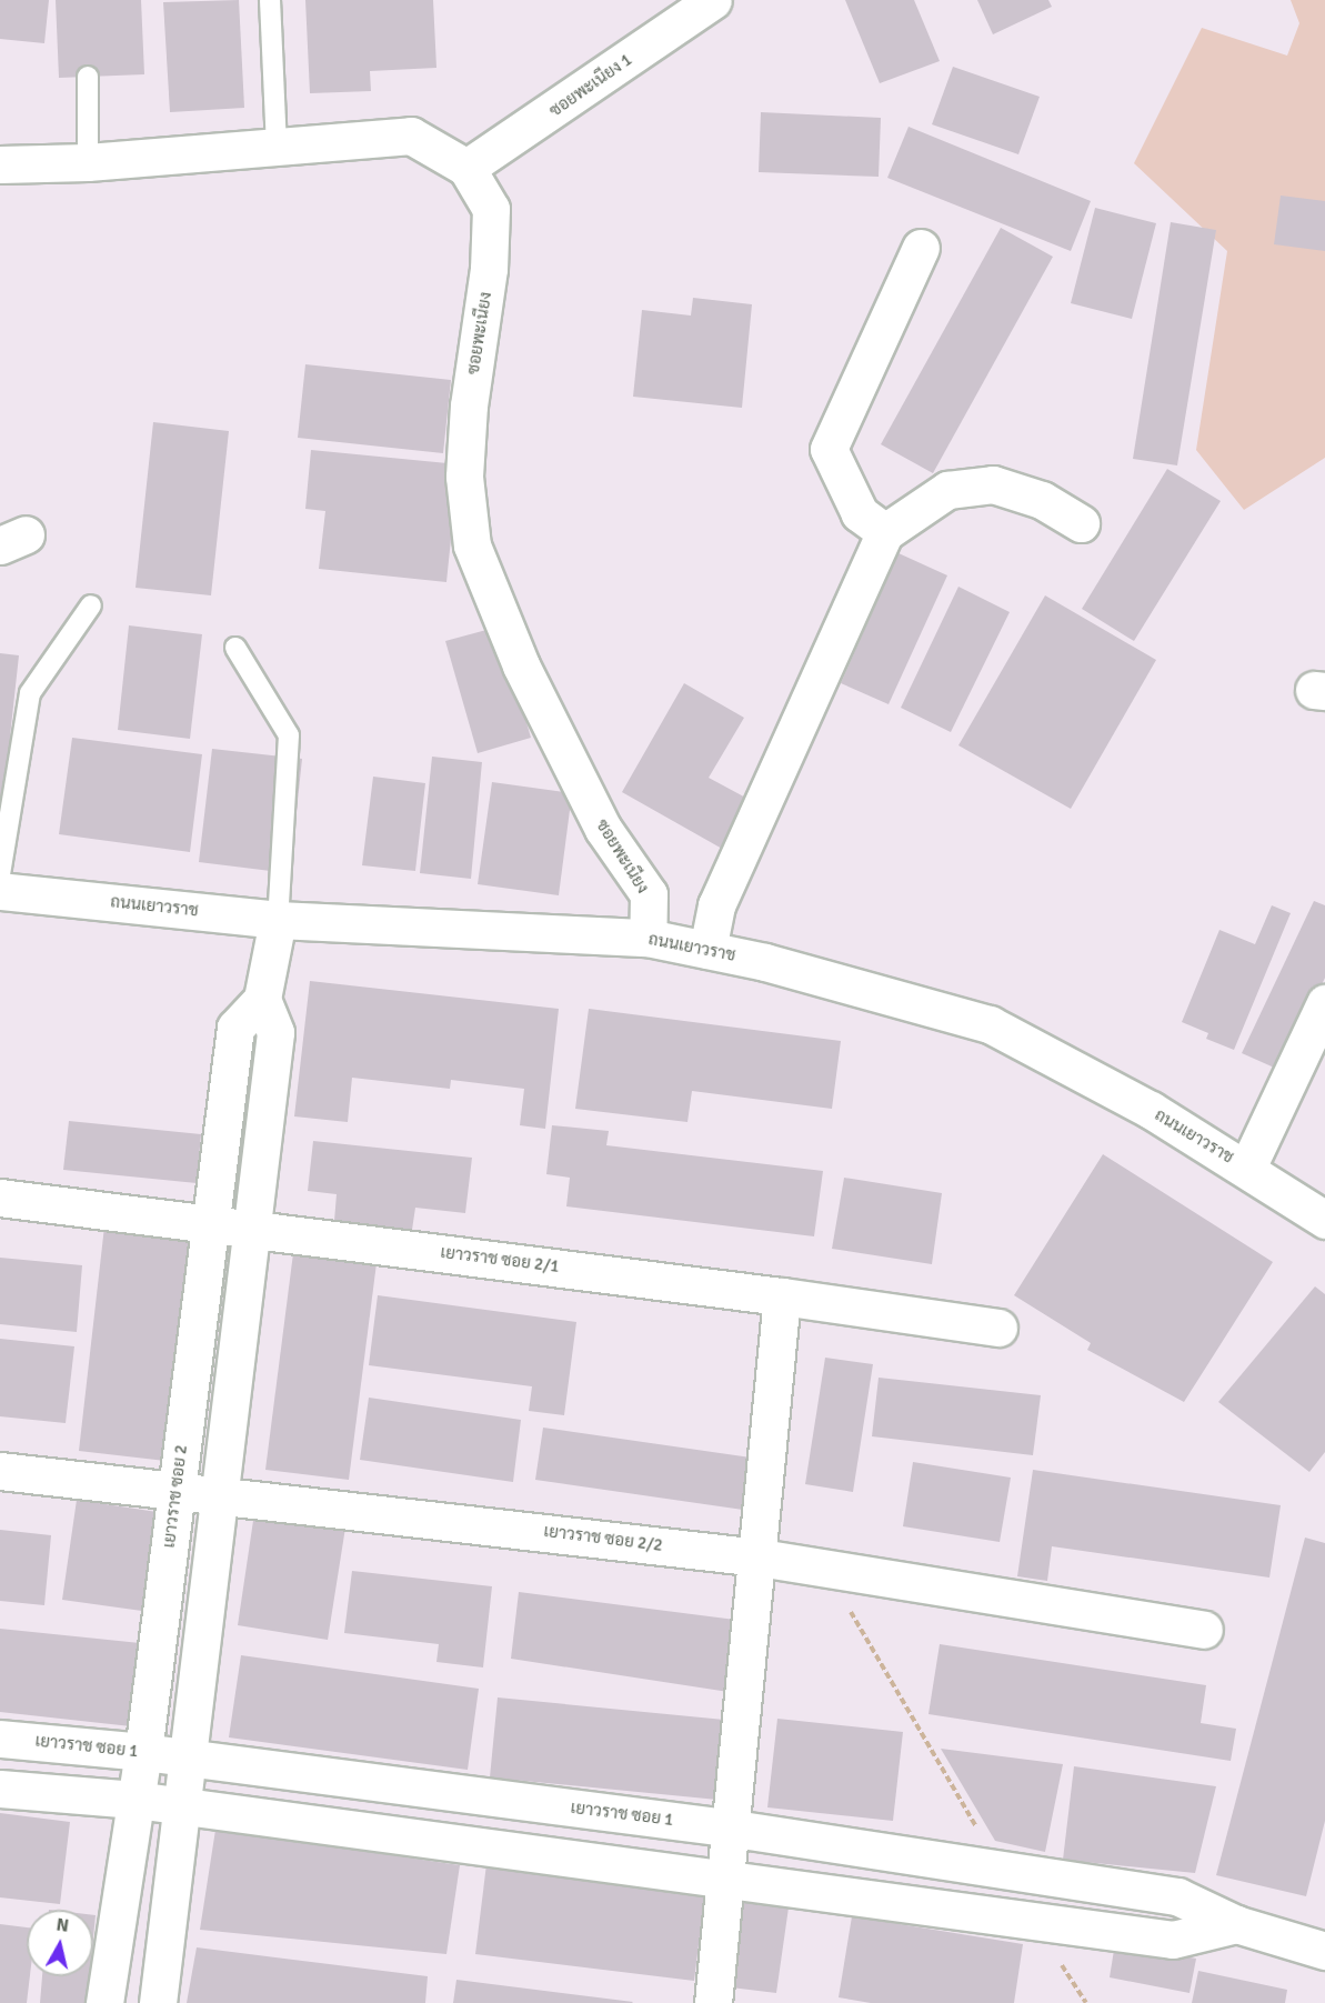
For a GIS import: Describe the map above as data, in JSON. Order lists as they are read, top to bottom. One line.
{"streets":{"street":["ซอยพะเนียง 1","ซอยพะเนียง","ถนนเยาวราช","เยาวราช ซอย 2/1","เยาวราช ซอย 2","เยาวราช ซอย 2/2","เยาวราช ซอย 1"]},"crossings":[["ซอยพะเนียง 1","ซอยพะเนียง"],["ซอยพะเนียง","ถนนเยาวราช"],["เยาวราช ซอย 2/1","เยาวราช ซอย 2"],["เยาวราช ซอย 2","เยาวราช ซอย 2/2"],["เยาวราช ซอย 2","เยาวราช ซอย 1"]],"north":"top"}
